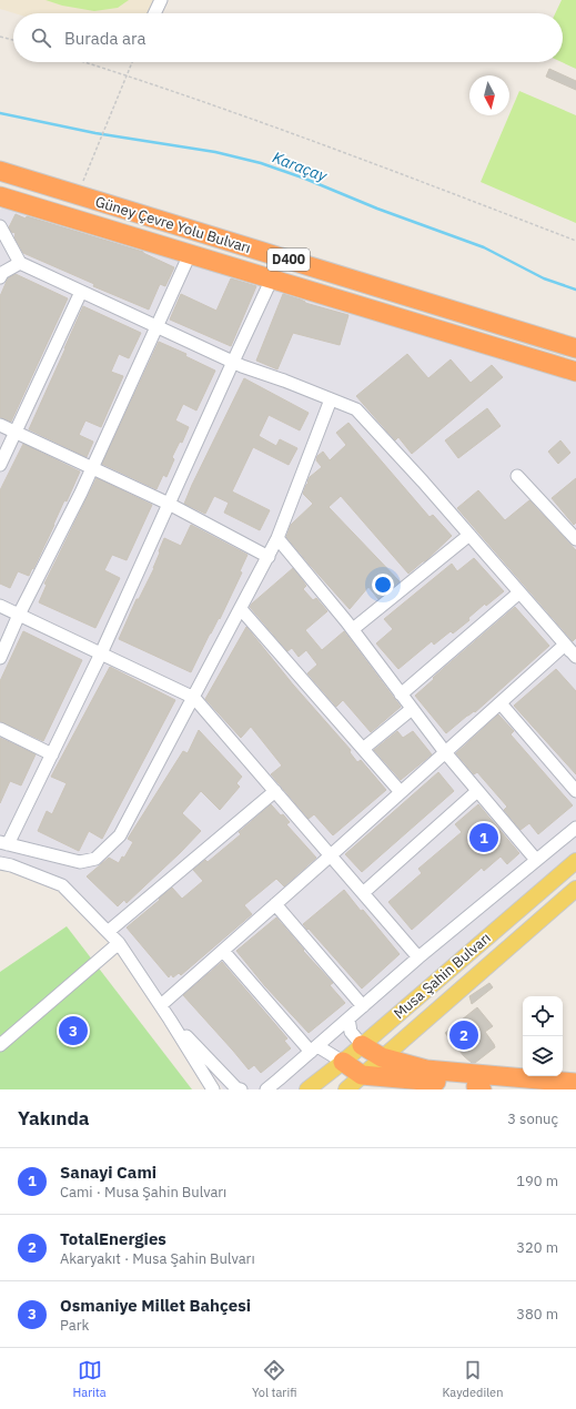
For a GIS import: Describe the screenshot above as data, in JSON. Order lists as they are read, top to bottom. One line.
{"streets":{"highway":["Güney Çevre Yolu Bulvarı","D400"],"main road":["Musa Şahin Bulvarı"]},"water":["Karaçay"],"north":"bottom","page":{"search":"Burada ara","pins":["1","3","2"],"heading":["Yakında","3 sonuç"],"list":[{"mark":"1","name":"Sanayi Cami","note":"Cami · Musa Şahin Bulvarı","value":"190 m"},{"mark":"2","name":"TotalEnergies","note":"Akaryakıt · Musa Şahin Bulvarı","value":"320 m"},{"mark":"3","name":"Osmaniye Millet Bahçesi","note":"Park","value":"380 m"}],"nav":["Harita","Yol tarifi","Kaydedilen"]}}
